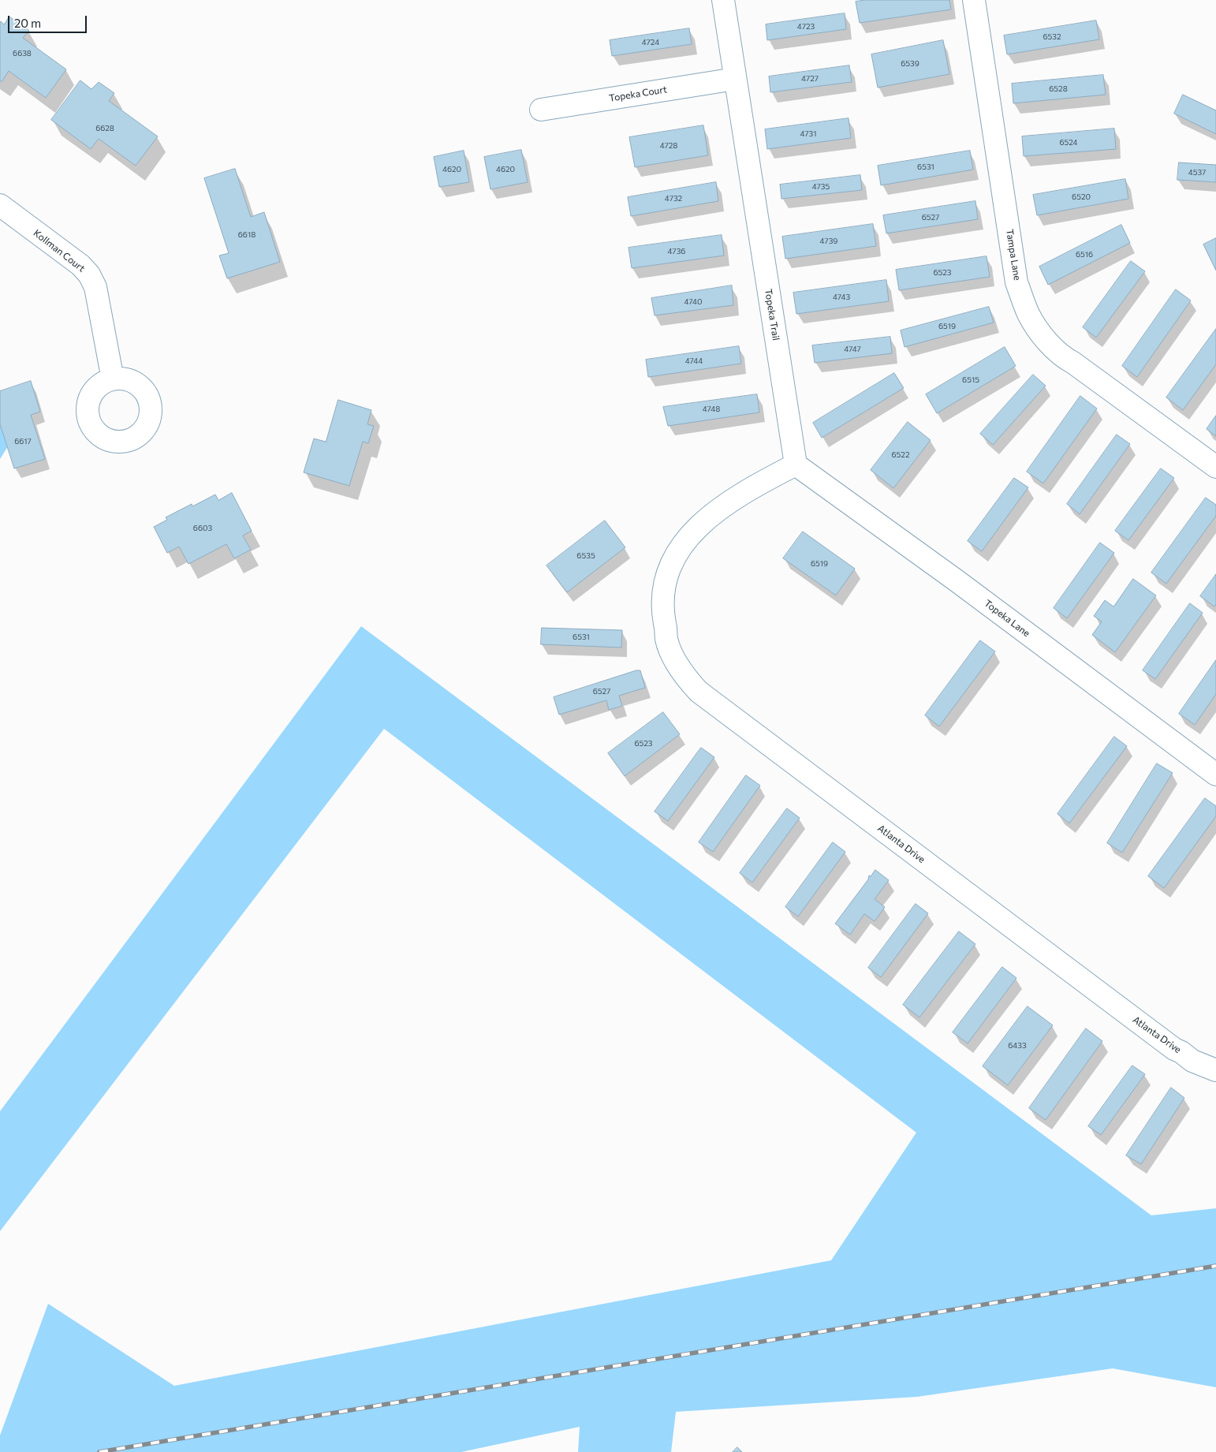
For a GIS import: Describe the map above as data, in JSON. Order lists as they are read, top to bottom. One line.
{"streets":{"street":["Topeka Court","Kollman Court","Tampa Lane","Topeka Trail","Topeka Lane","Atlanta Drive"]},"crossings":[["Topeka Court","Topeka Trail"],["Topeka Trail","Topeka Lane"],["Topeka Trail","Atlanta Drive"],["Topeka Lane","Atlanta Drive"]],"house_numbers":["4723","6532","4724","6638","6539","4727","6528","6628","4731","6524","4728","6531","4620","4620","4537","4735","6520","4732","6527","6618","4739","4736","6516","6523","4743","4740","6519","4747","4744","6515","4748","6617","6522","6603","6535","6519","6531","6527","6523","6433"],"scale_bar":"20 m"}
